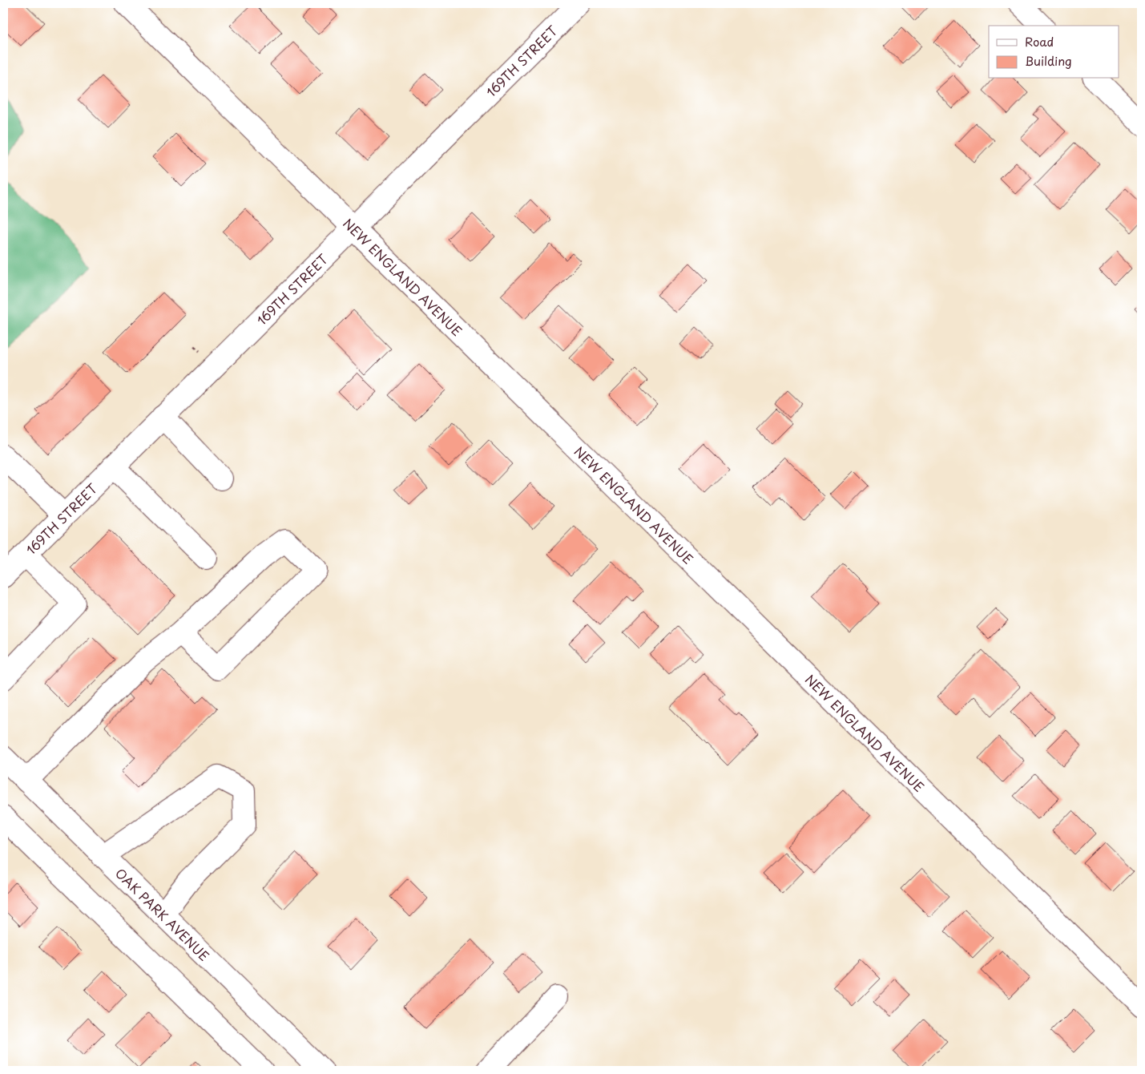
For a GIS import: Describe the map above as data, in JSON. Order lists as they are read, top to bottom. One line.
{"streets":{"street":["169TH STREET","NEW ENGLAND AVENUE","OAK PARK AVENUE"]},"crossings":[["169TH STREET","NEW ENGLAND AVENUE"]],"legend":["Road","Building"]}
